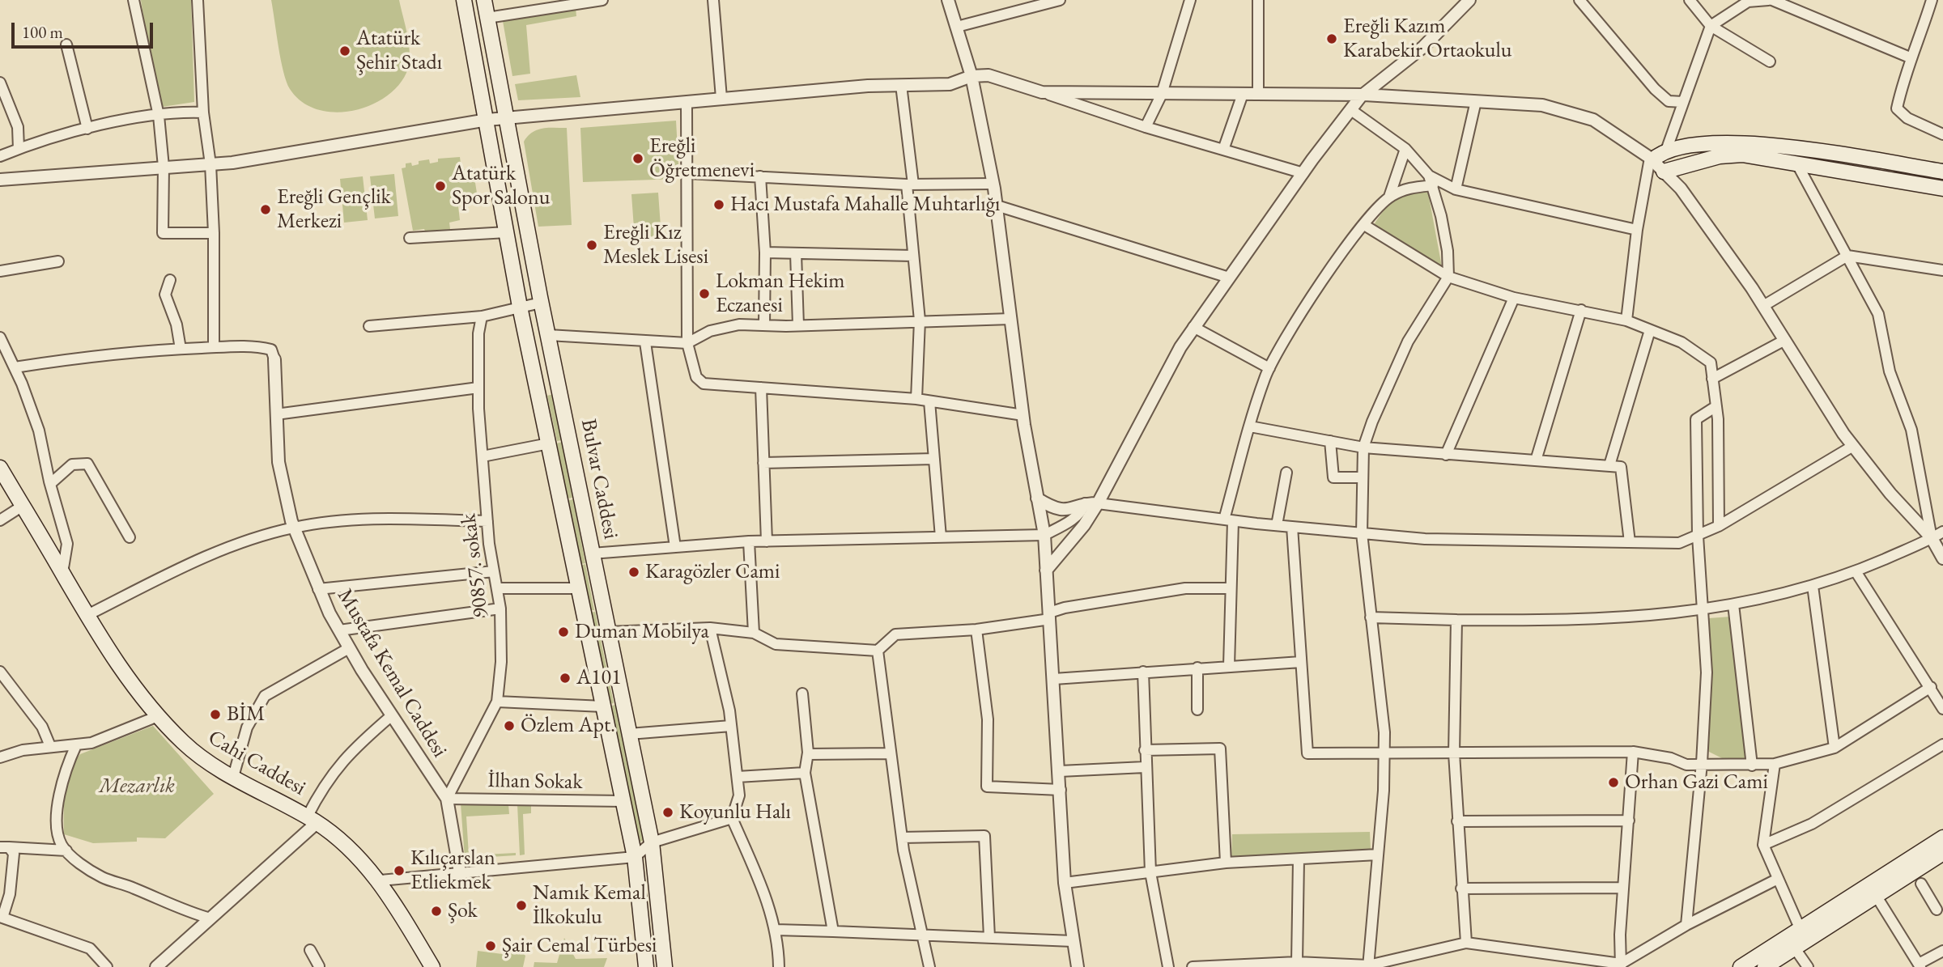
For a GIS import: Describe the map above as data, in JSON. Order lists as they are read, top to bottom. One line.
{"streets":{"main road":["Bulvar Caddesi","Cahi Caddesi"],"street":["90857. sokak","Mustafa Kemal Caddesi","İlhan Sokak"]},"crossings":[["90857. sokak","Mustafa Kemal Caddesi"],["90857. sokak","İlhan Sokak"],["Mustafa Kemal Caddesi","İlhan Sokak"]],"parks":["Mezarlık"],"places":["Ereğli Kazım Karabekir Ortaokulu","Atatürk Şehir Stadı","Ereğli Öğretmenevi","Atatürk Spor Salonu","Hacı Mustafa Mahalle Muhtarlığı","Ereğli Gençlik Merkezi","Ereğli Kız Meslek Lisesi","Lokman Hekim Eczanesi","Karagözler Cami","Duman Mobilya","A101","BİM","Özlem Apt.","Orhan Gazi Cami","Koyunlu Halı","Kılıçarslan Etliekmek","Namık Kemal İlkokulu","Şok","Şair Cemal Türbesi"],"scale_bar":"100 m"}
